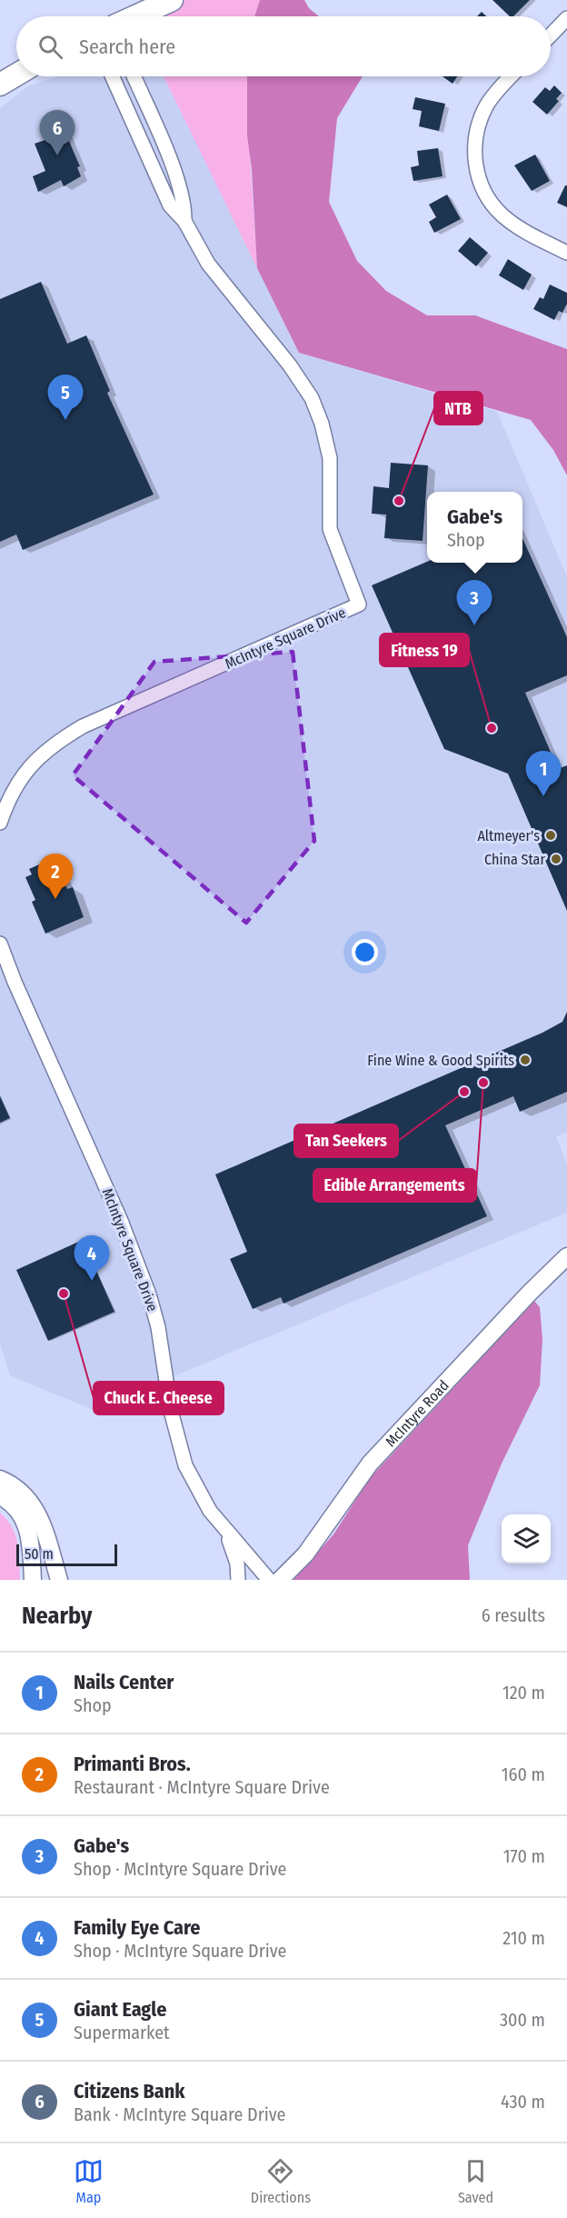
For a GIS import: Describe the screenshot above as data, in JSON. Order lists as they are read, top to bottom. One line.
{"streets":{"street":["McIntyre Square Drive","McIntyre Road"]},"places":["NTB","Fitness 19","Altmeyer's","China Star","Fine Wine & Good Spirits","Edible Arrangements","Tan Seekers","Chuck E. Cheese"],"scale_bar":"50 m","page":{"search":"Search here","pins":["6","5","3","1","2","4"],"popup":["Gabe's","Shop"],"scale":"50 m","heading":["Nearby","6 results"],"list":[{"mark":"1","name":"Nails Center","note":"Shop","value":"120 m"},{"mark":"2","name":"Primanti Bros.","note":"Restaurant · McIntyre Square Drive","value":"160 m"},{"mark":"3","name":"Gabe's","note":"Shop · McIntyre Square Drive","value":"170 m"},{"mark":"4","name":"Family Eye Care","note":"Shop · McIntyre Square Drive","value":"210 m"},{"mark":"5","name":"Giant Eagle","note":"Supermarket","value":"300 m"},{"mark":"6","name":"Citizens Bank","note":"Bank · McIntyre Square Drive","value":"430 m"}],"nav":["Map","Directions","Saved"]}}
